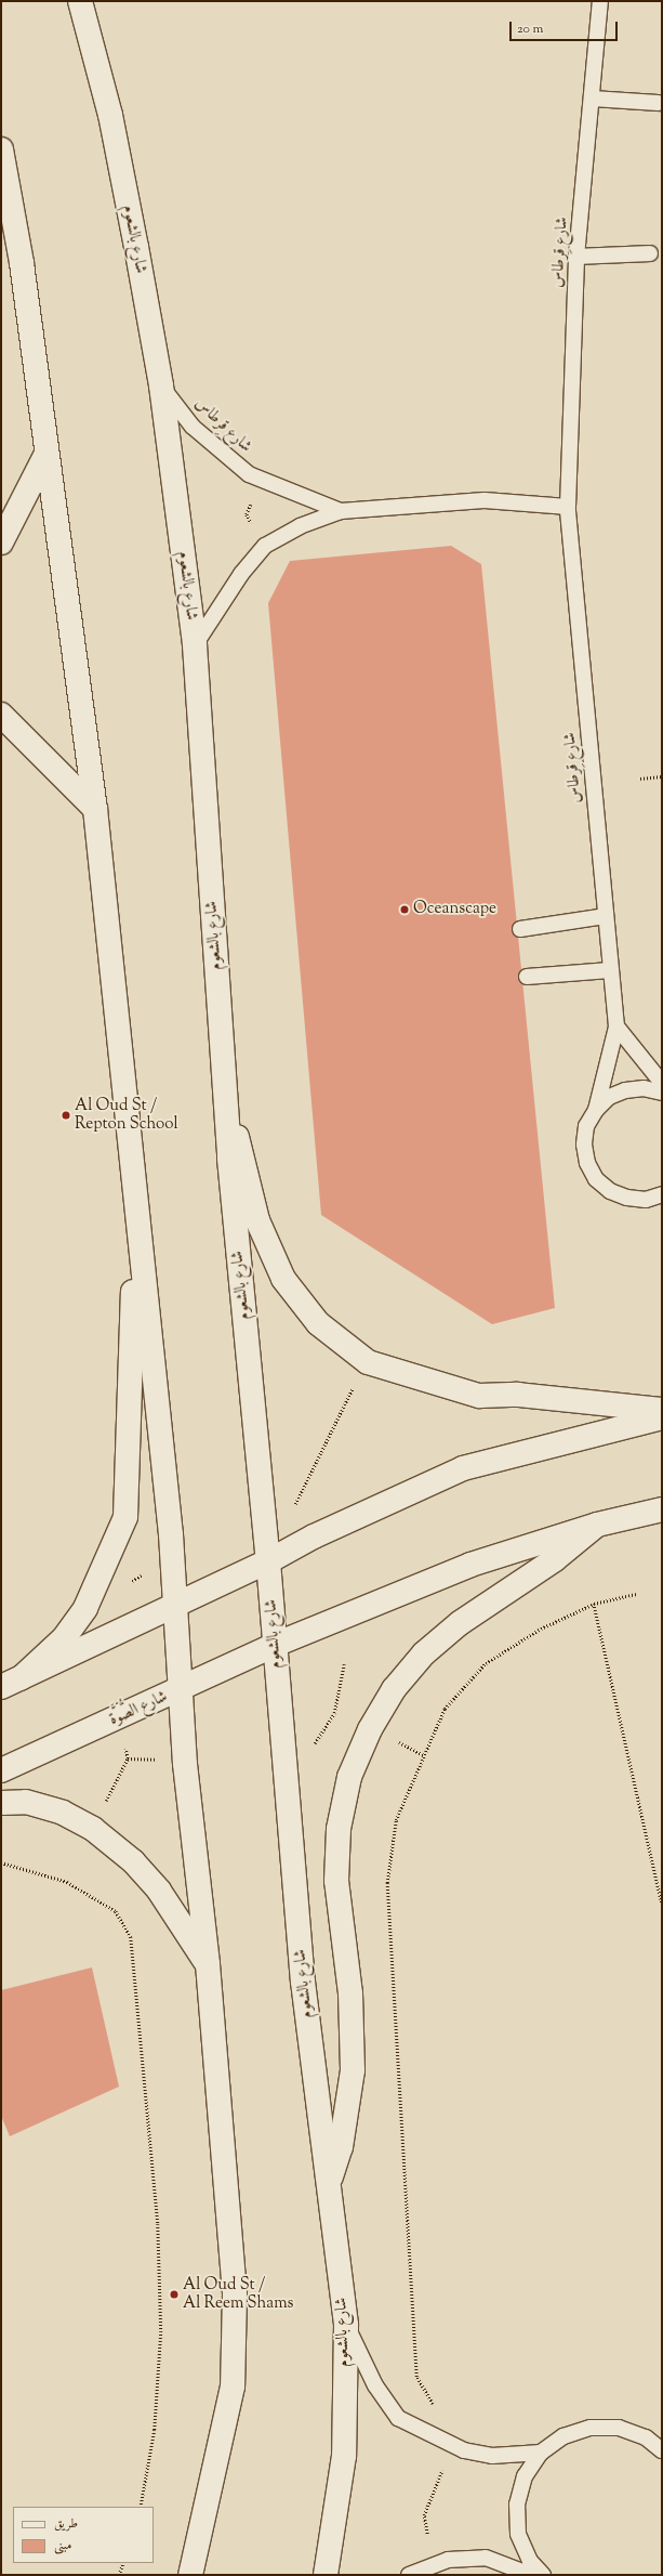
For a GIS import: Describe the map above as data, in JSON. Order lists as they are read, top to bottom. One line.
{"streets":{"main road":["شارع بالشعوم","شارع الصُّوَّة"],"lane":["شارع قِرطاس"]},"crossings":[["شارع بالشعوم","شارع قِرطاس"],["شارع بالشعوم","شارع الصُّوَّة"]],"places":["Oceanscape","Al Oud St / Repton School","Al Oud St / Al Reem Shams"],"legend":["طريق","مبنى"],"scale_bar":"20 m"}
